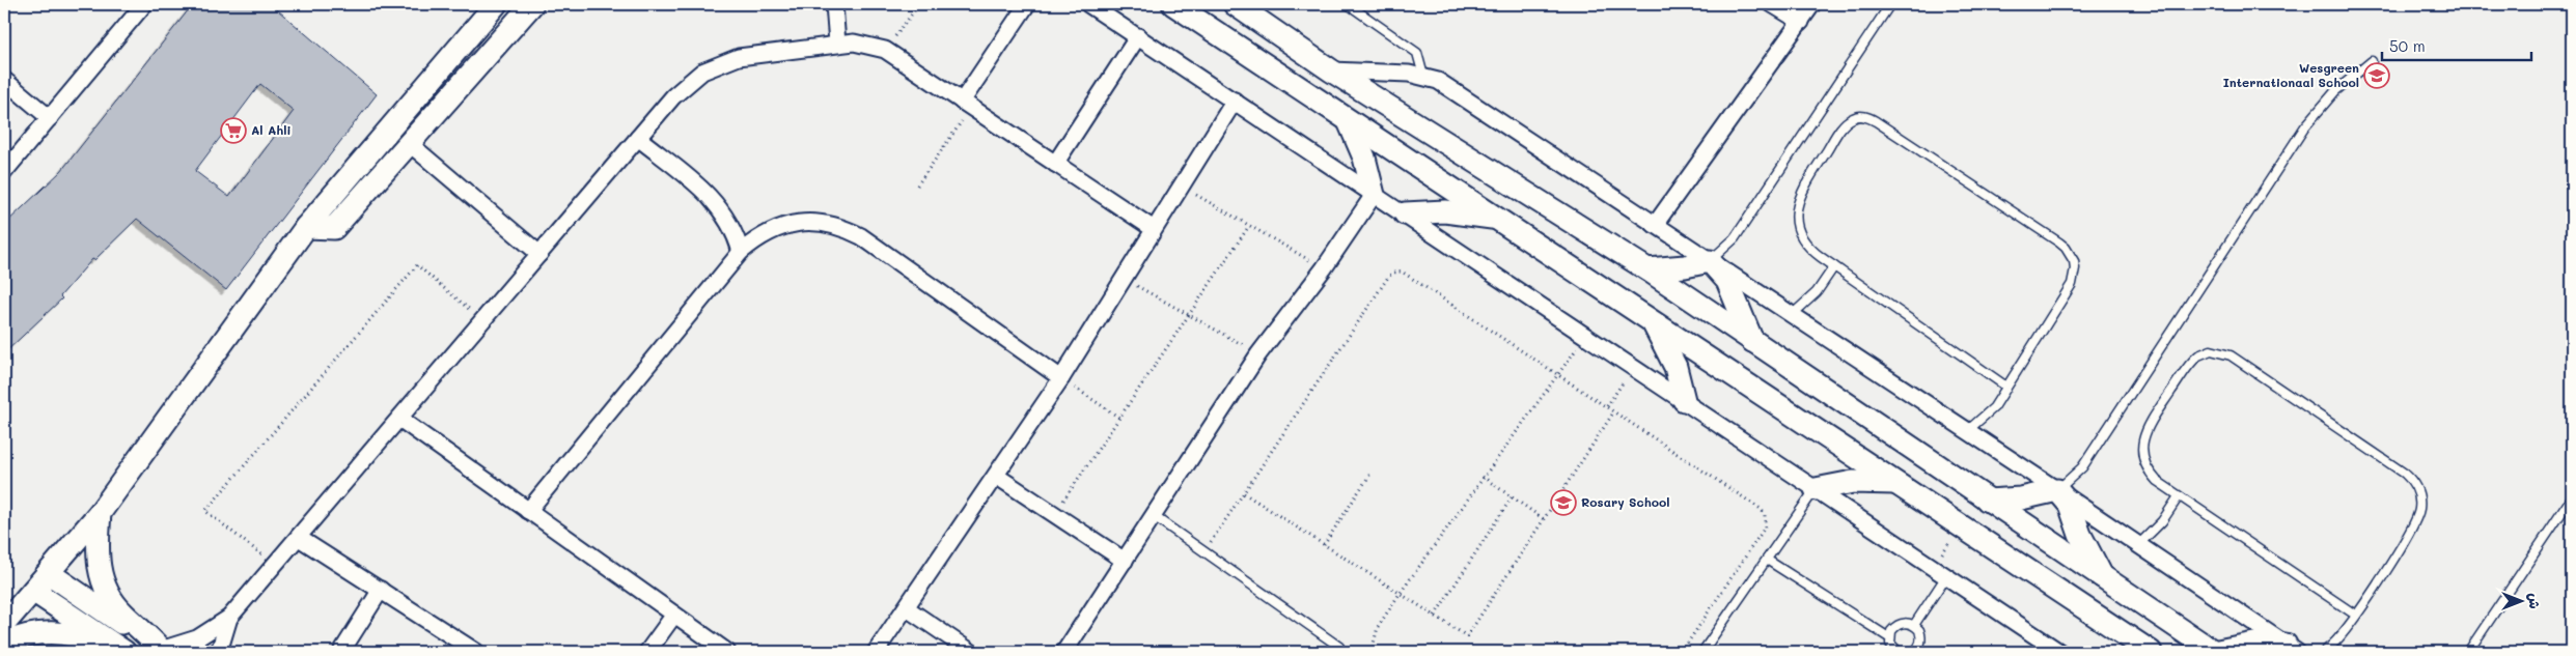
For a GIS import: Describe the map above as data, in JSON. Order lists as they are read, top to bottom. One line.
{"places":{"school or university":["Wesgreen Internationaal School","Rosary School"],"supermarket":["Al Ahli"]},"scale_bar":"50 m","north":"right"}
